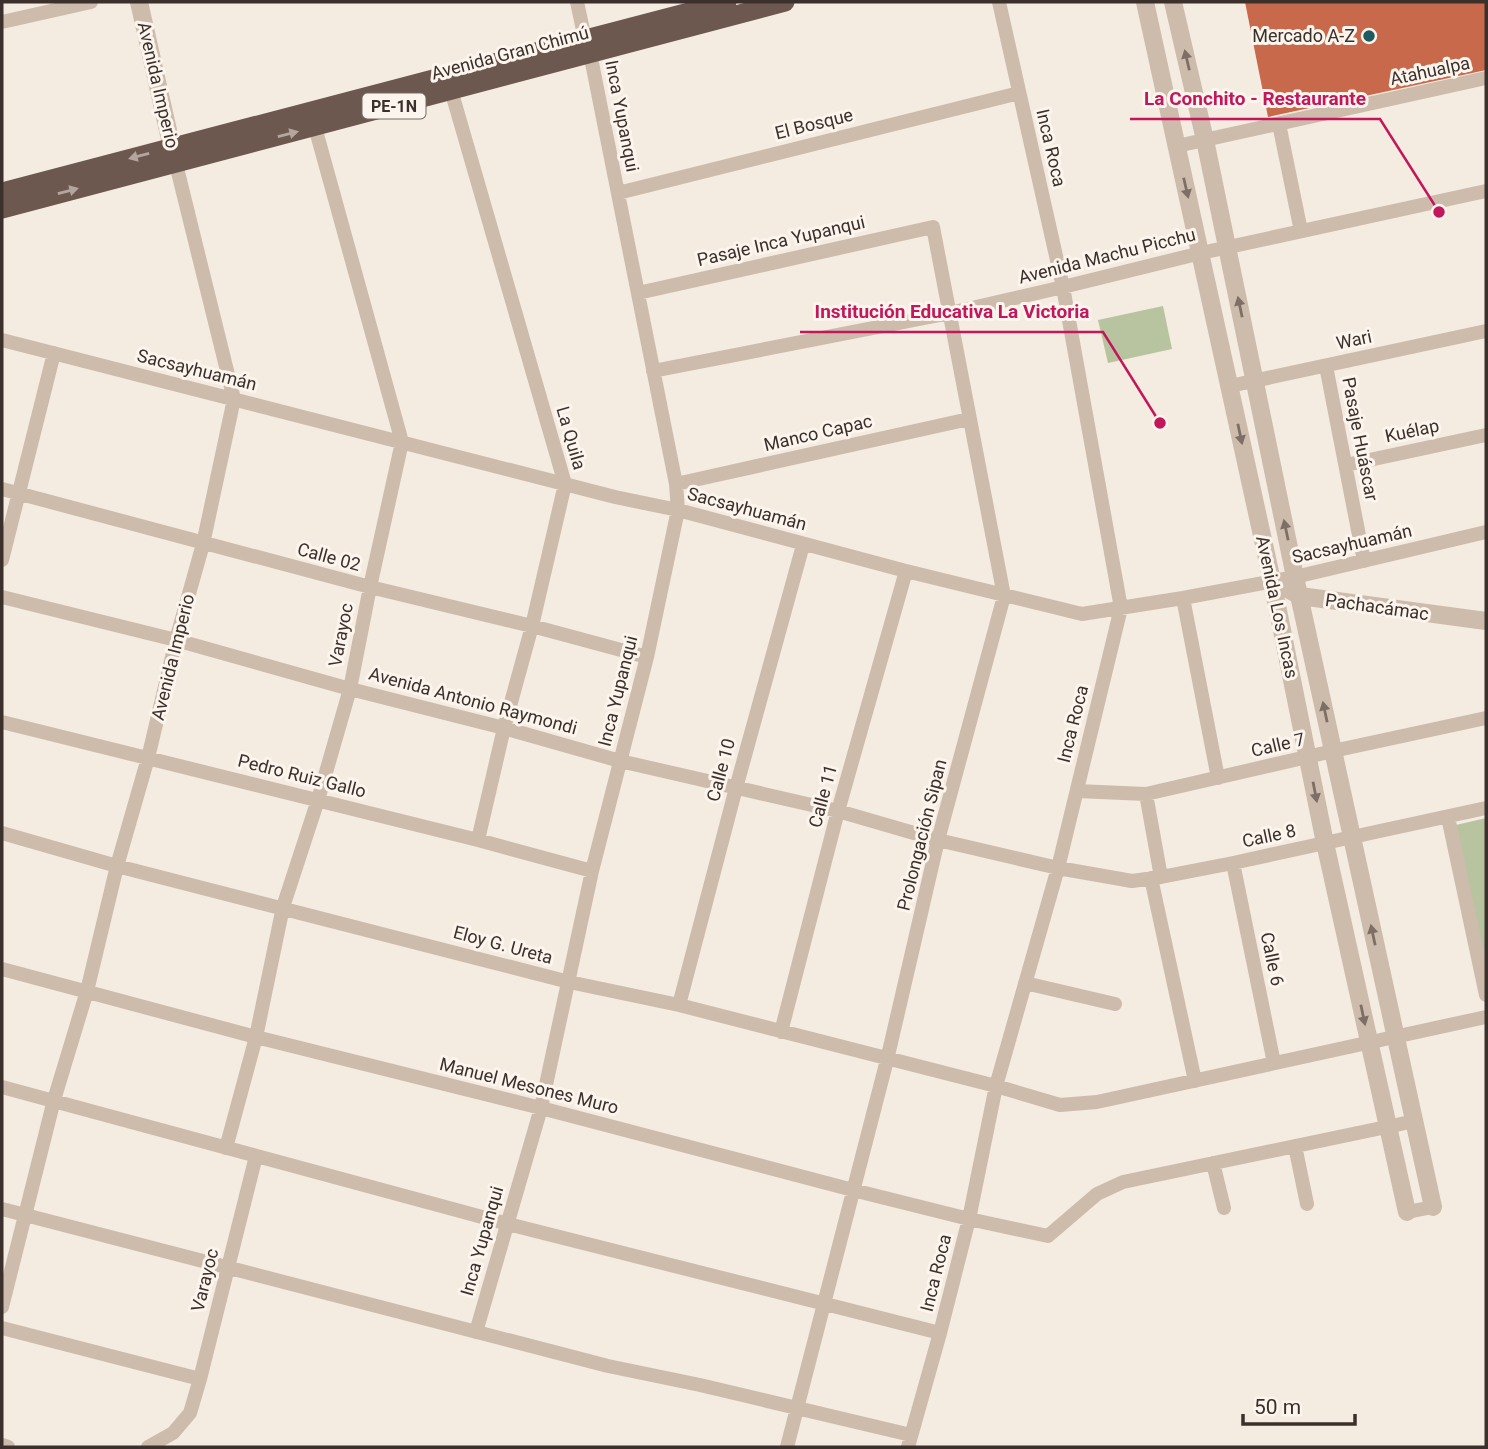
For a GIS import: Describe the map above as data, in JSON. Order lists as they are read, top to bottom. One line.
{"streets":{"highway":["Avenida Gran Chimú","PE-1N"],"street":["Atahualpa","Avenida Imperio","Inca Yupanqui","El Bosque","Inca Roca","Pasaje Inca Yupanqui","Avenida Machu Picchu","Wari","Sacsayhuamán","Kuélap","Manco Capac","La Quila","Pasaje Huáscar","Calle 02","Avenida Los Incas","Pachacámac","Varayoc","Avenida Antonio Raymondi","Calle 7","Calle 10","Pedro Ruiz Gallo","Calle 11","Prolongación Sipan","Calle 8","Eloy G. Ureta","Calle 6","Manuel Mesones Muro"]},"crossings":[["Avenida Gran Chimú","Avenida Imperio"],["Avenida Gran Chimú","Inca Yupanqui"],["Avenida Gran Chimú","La Quila"],["Avenida Gran Chimú","Varayoc"],["Atahualpa","Avenida Los Incas"],["Avenida Imperio","Sacsayhuamán"],["Avenida Imperio","Calle 02"],["Avenida Imperio","Avenida Antonio Raymondi"],["Avenida Imperio","Pedro Ruiz Gallo"],["Avenida Imperio","Eloy G. Ureta"],["Avenida Imperio","Manuel Mesones Muro"],["Inca Yupanqui","El Bosque"],["Inca Yupanqui","Pasaje Inca Yupanqui"],["Inca Yupanqui","Avenida Machu Picchu"],["Inca Yupanqui","Sacsayhuamán"],["Inca Yupanqui","Manco Capac"],["Inca Yupanqui","Calle 02"],["Inca Yupanqui","Avenida Antonio Raymondi"],["Inca Yupanqui","Pedro Ruiz Gallo"],["Inca Yupanqui","Eloy G. Ureta"],["Inca Yupanqui","Manuel Mesones Muro"],["El Bosque","Inca Roca"],["Inca Roca","Avenida Machu Picchu"],["Inca Roca","Sacsayhuamán"],["Inca Roca","Avenida Antonio Raymondi"],["Inca Roca","Calle 7"],["Inca Roca","Calle 8"],["Inca Roca","Eloy G. Ureta"],["Inca Roca","Manuel Mesones Muro"],["Pasaje Inca Yupanqui","Prolongación Sipan"],["Avenida Machu Picchu","Avenida Los Incas"],["Avenida Machu Picchu","Prolongación Sipan"],["Wari","Pasaje Huáscar"],["Wari","Avenida Los Incas"],["Sacsayhuamán","La Quila"],["Sacsayhuamán","Pasaje Huáscar"],["Sacsayhuamán","Avenida Los Incas"],["Sacsayhuamán","Pachacámac"],["Sacsayhuamán","Varayoc"],["Sacsayhuamán","Calle 10"],["Sacsayhuamán","Calle 11"],["Sacsayhuamán","Prolongación Sipan"],["Kuélap","Pasaje Huáscar"],["Manco Capac","Prolongación Sipan"],["La Quila","Calle 02"],["La Quila","Avenida Antonio Raymondi"],["La Quila","Pedro Ruiz Gallo"],["Calle 02","Varayoc"],["Avenida Los Incas","Pachacámac"],["Avenida Los Incas","Calle 7"],["Avenida Los Incas","Calle 8"],["Avenida Los Incas","Eloy G. Ureta"],["Varayoc","Avenida Antonio Raymondi"],["Varayoc","Pedro Ruiz Gallo"],["Varayoc","Eloy G. Ureta"],["Varayoc","Manuel Mesones Muro"],["Avenida Antonio Raymondi","Calle 10"],["Avenida Antonio Raymondi","Calle 11"],["Avenida Antonio Raymondi","Prolongación Sipan"],["Avenida Antonio Raymondi","Calle 8"],["Calle 10","Eloy G. Ureta"],["Calle 11","Eloy G. Ureta"],["Prolongación Sipan","Eloy G. Ureta"],["Prolongación Sipan","Manuel Mesones Muro"],["Calle 8","Calle 6"],["Eloy G. Ureta","Calle 6"]],"places":["Mercado A-Z","La Conchito - Restaurante","Institución Educativa La Victoria"],"scale_bar":"50 m"}
